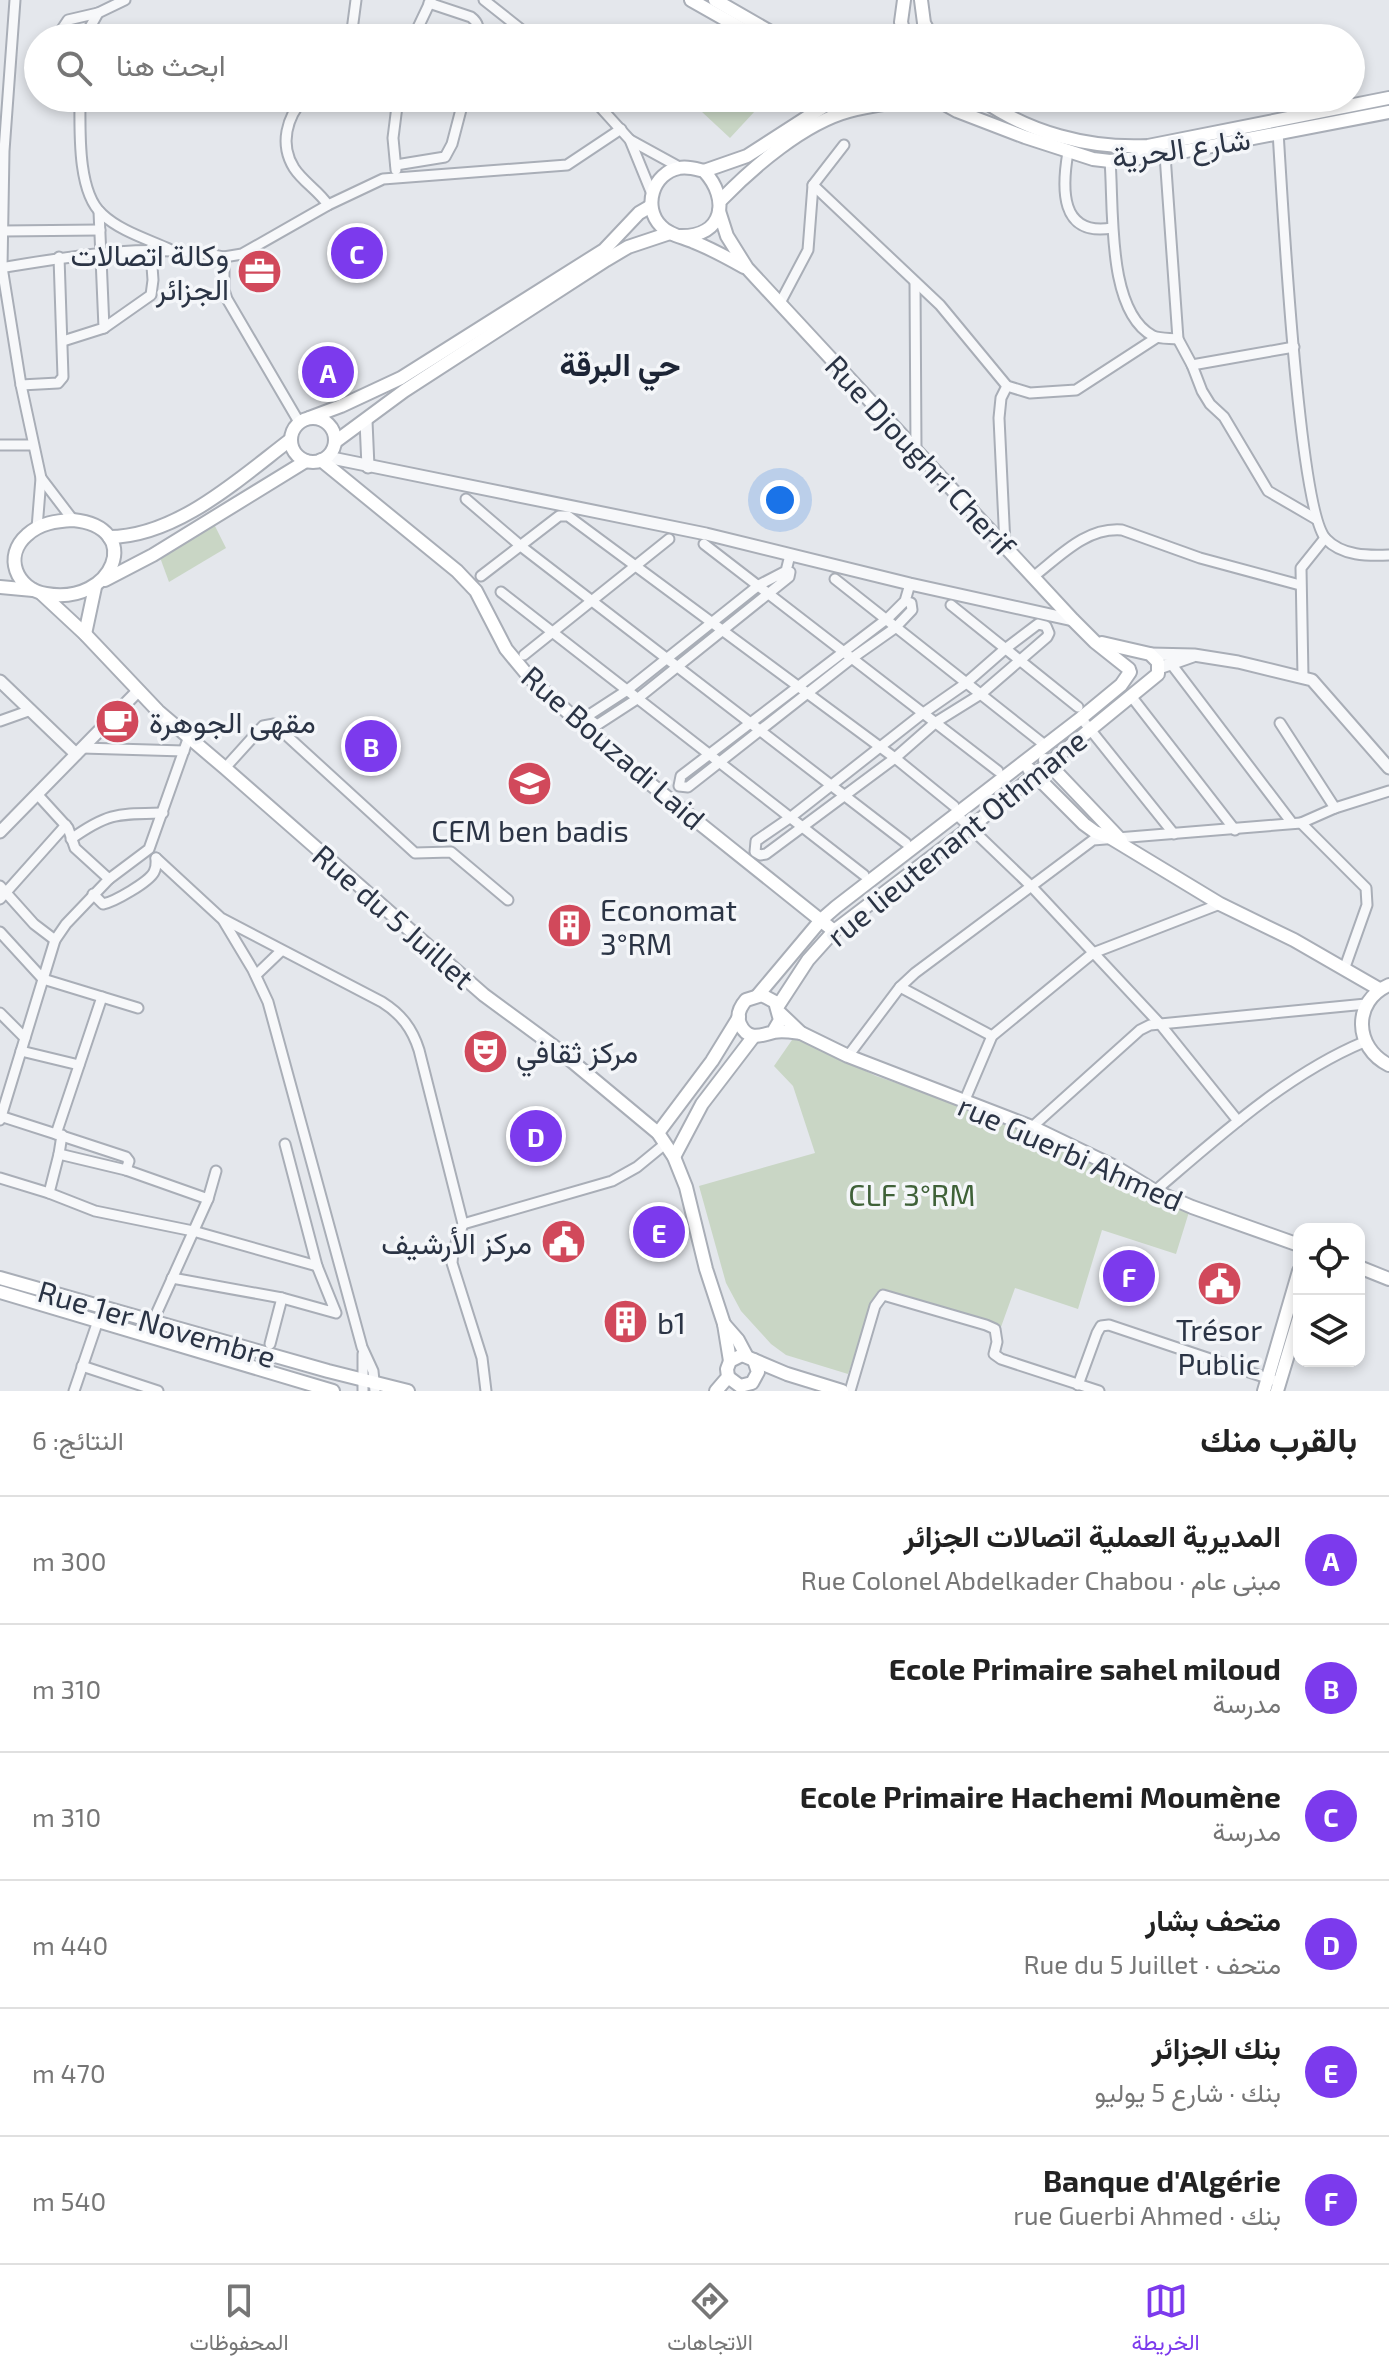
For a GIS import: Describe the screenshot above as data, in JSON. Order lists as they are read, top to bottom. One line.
{"streets":{"main road":["شارع الحرية","Rue Djoughri Cherif","Rue Bouzadi Laid","rue lieutenant Othmane","Rue du 5 Juillet","rue Guerbi Ahmed","Rue 1er Novembre"]},"crossings":[["Rue Djoughri Cherif","rue lieutenant Othmane"],["Rue Bouzadi Laid","rue lieutenant Othmane"]],"districts":["حي البرقة"],"parks":["CLF 3°RM"],"places":{"office":["وكالة اتصالات الجزائر"],"cafe":["مقهى الجوهرة"],"school or university":["CEM ben badis"],"building":["Economat 3°RM","b1"],"theatre":["مركز ثقافي"],"public building":["مركز الأرشيف","Trésor Public"]},"page":{"search":"ابحث هنا","pins":["C","A","B","D","E","F"],"heading":["بالقرب منك","النتائج: 6"],"list":[{"mark":"A","name":"المديرية العملية اتصالات الجزائر","note":"مبنى عام · Rue Colonel Abdelkader Chabou","value":"300 m"},{"mark":"B","name":"Ecole Primaire sahel miloud","note":"مدرسة","value":"310 m"},{"mark":"C","name":"Ecole Primaire Hachemi Moumène","note":"مدرسة","value":"310 m"},{"mark":"D","name":"متحف بشار","note":"متحف · Rue du 5 Juillet","value":"440 m"},{"mark":"E","name":"بنك الجزائر","note":"بنك · شارع 5 يوليو","value":"470 m"},{"mark":"F","name":"Banque d'Algérie","note":"بنك · rue Guerbi Ahmed","value":"540 m"}],"nav":["الخريطة","الاتجاهات","المحفوظات"]}}
